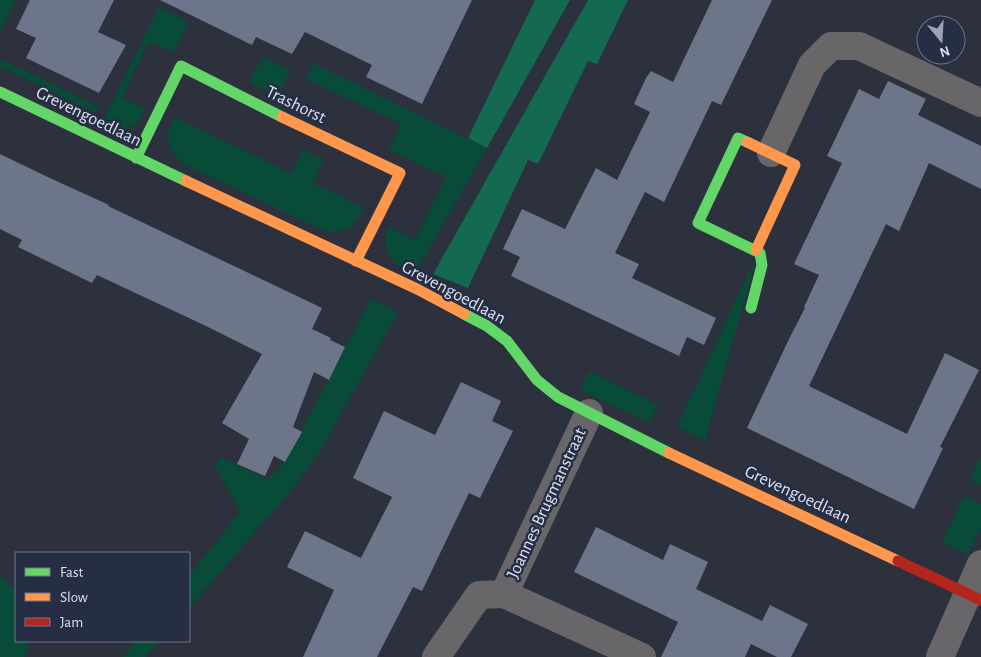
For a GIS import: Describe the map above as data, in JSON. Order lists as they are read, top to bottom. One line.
{"streets":{"street":["Trashorst","Grevengoedlaan","Joannes Brugmanstraat"]},"crossings":[["Trashorst","Grevengoedlaan"],["Grevengoedlaan","Joannes Brugmanstraat"]],"legend":["Fast","Slow","Jam"],"north":"bottom"}
